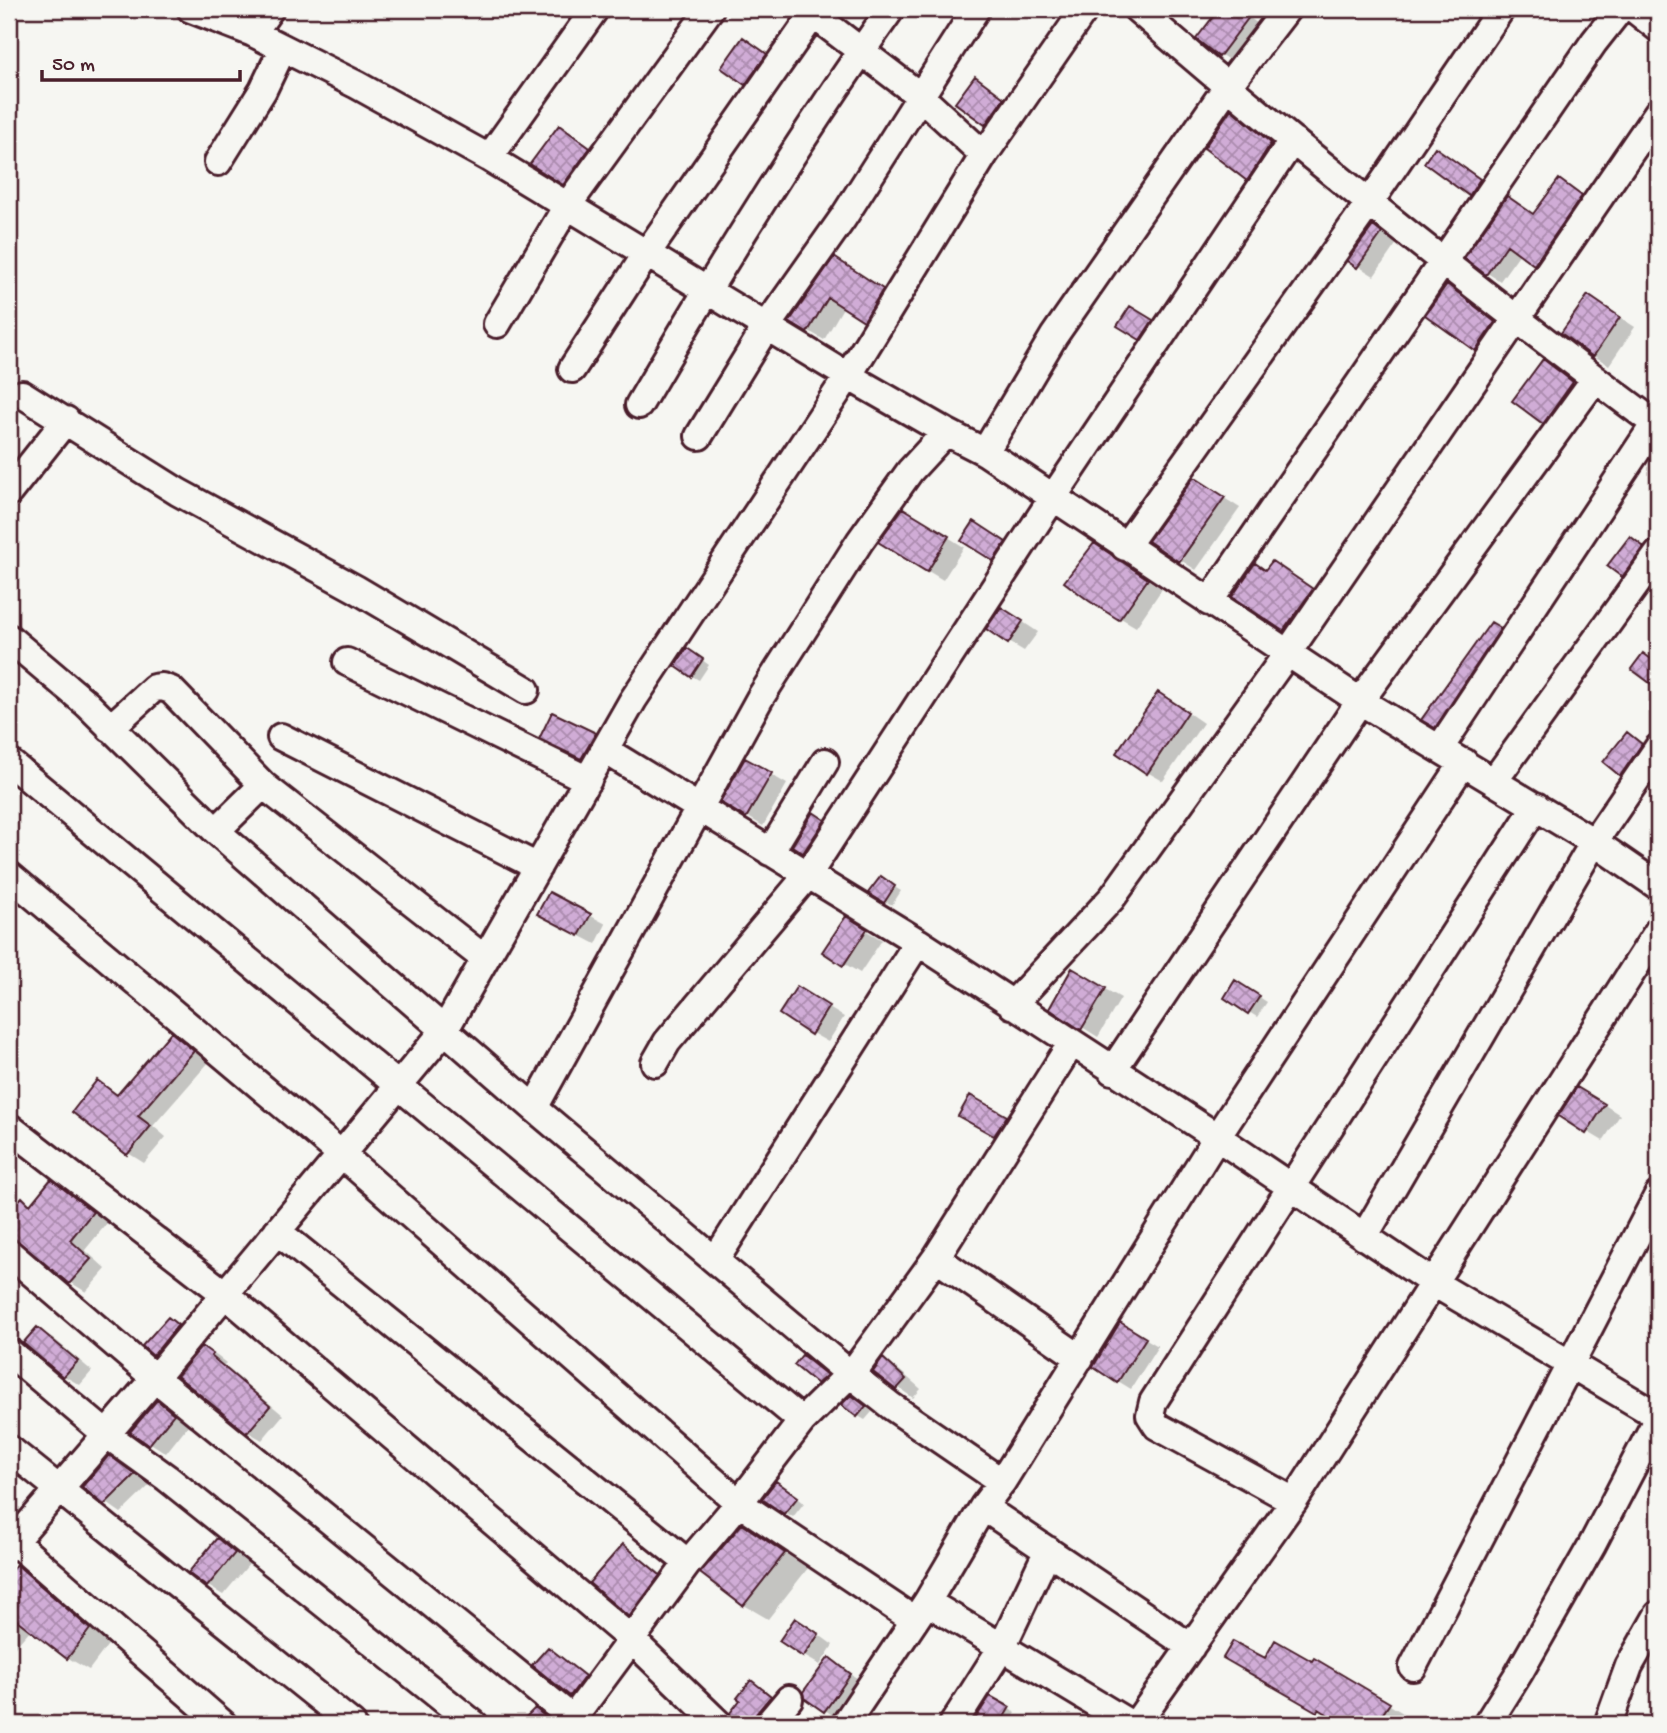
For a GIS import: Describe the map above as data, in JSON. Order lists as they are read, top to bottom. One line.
{"scale_bar":"50 m"}
